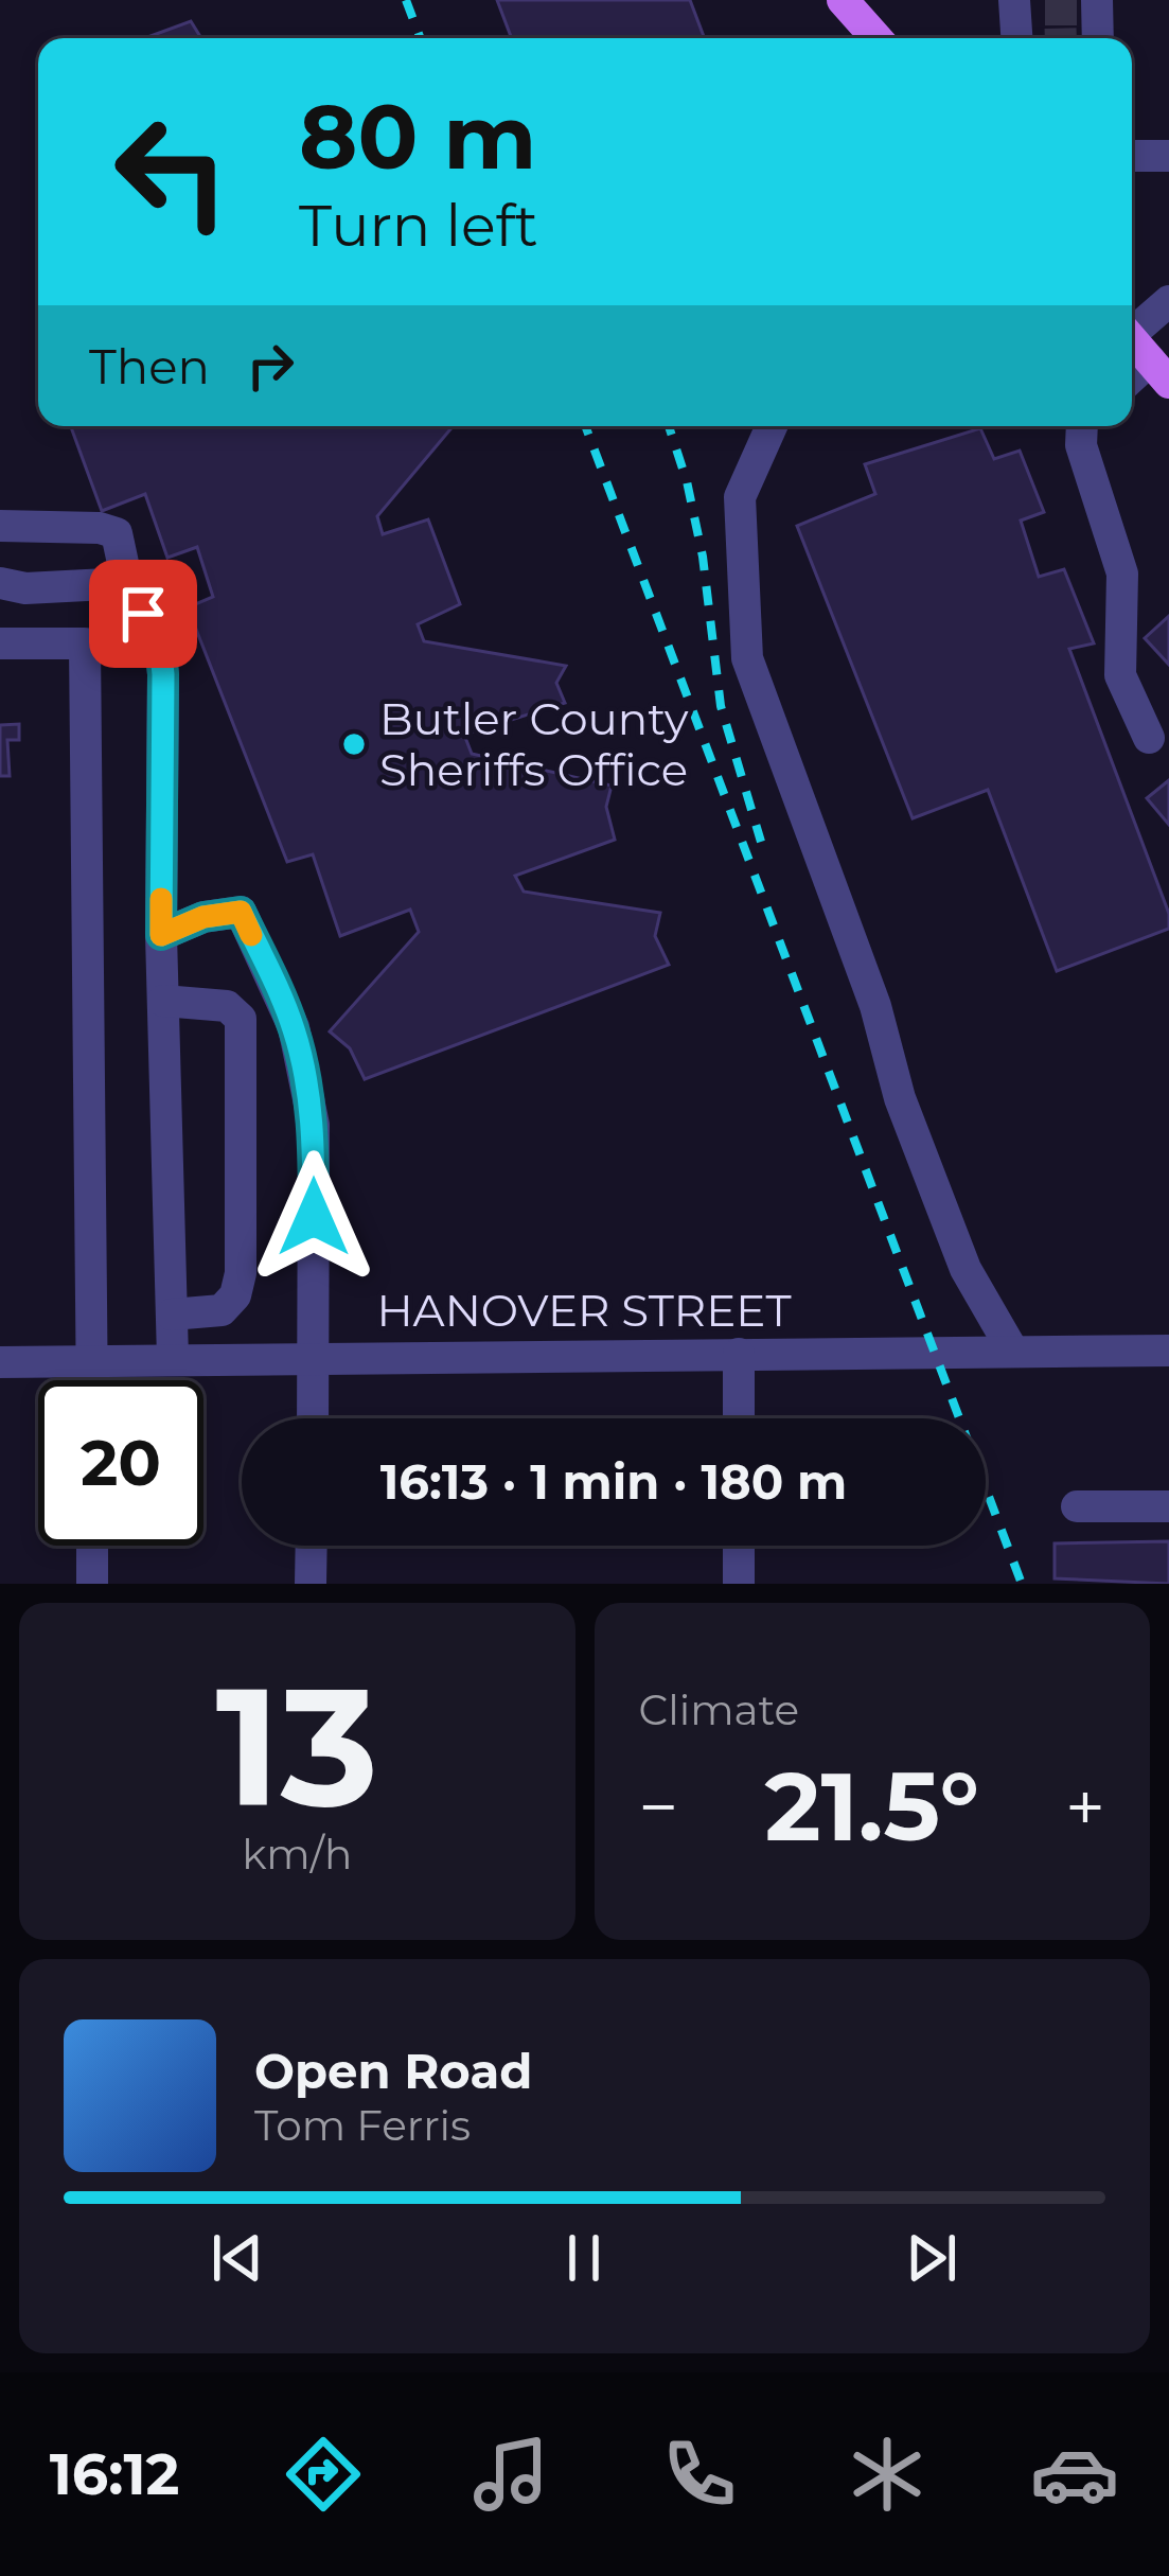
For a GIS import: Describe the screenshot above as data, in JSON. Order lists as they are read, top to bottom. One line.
{"streets":{"street":["HANOVER STREET"]},"places":["Butler County Sheriffs Office"],"page":{"turn":["80 m","Turn left"],"then":"Then","limit":"20","trip":"16:13 · 1 min · 180 m","tile":[["13","km/h"],"Climate"],"heat":["−","21.5°","+"],"song":["Open Road","Tom Ferris"],"tabs":"16:12"}}
